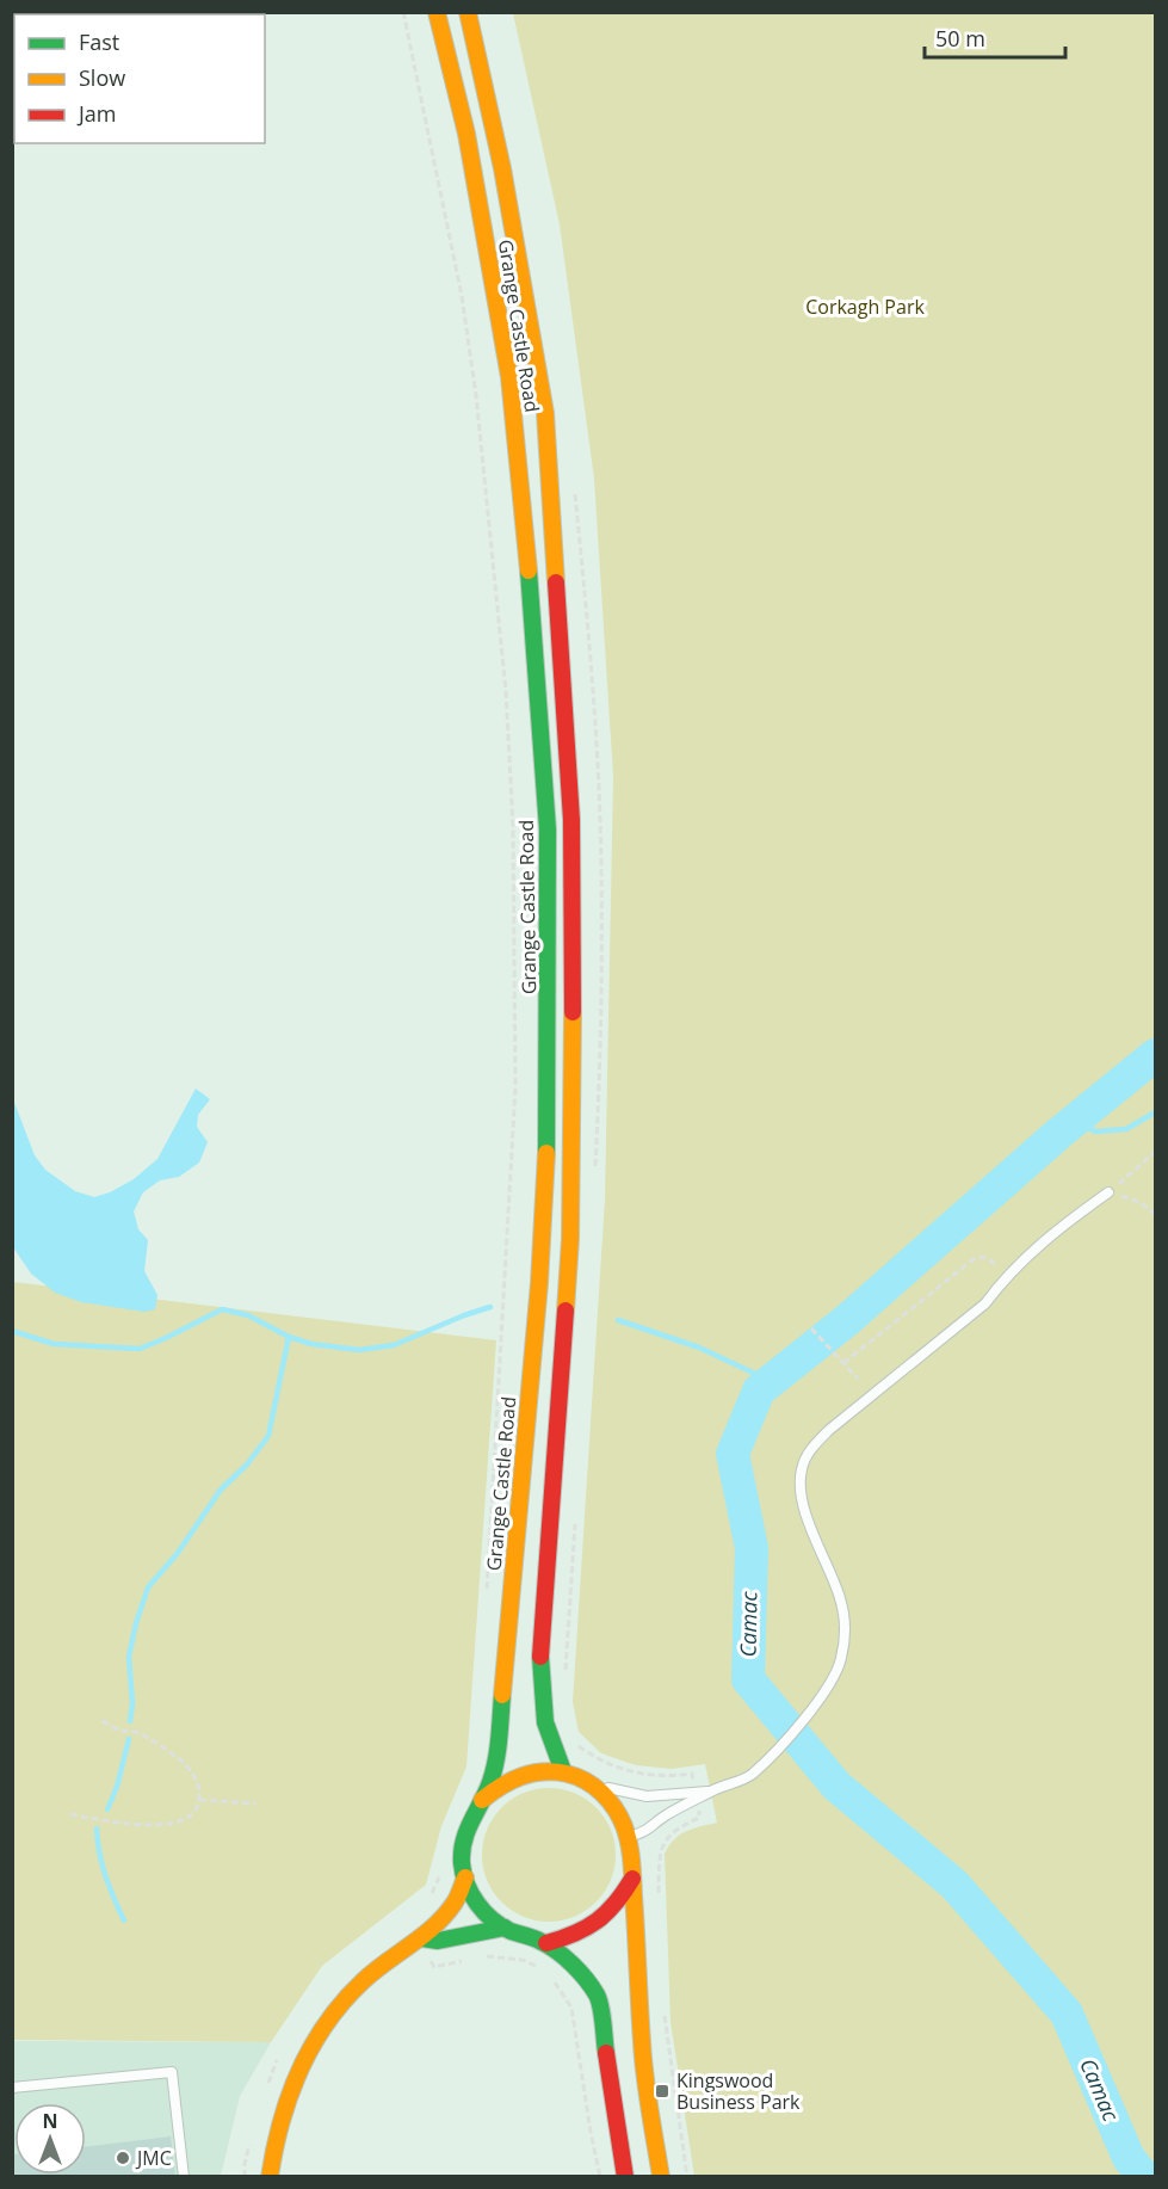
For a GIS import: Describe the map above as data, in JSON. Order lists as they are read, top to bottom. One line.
{"streets":{"main road":["Grange Castle Road"]},"water":["Camac"],"parks":["Corkagh Park"],"places":{"transit":["Kingswood Business Park"],"other":["JMC"]},"legend":["Fast","Slow","Jam"],"scale_bar":"50 m","north":"top"}
